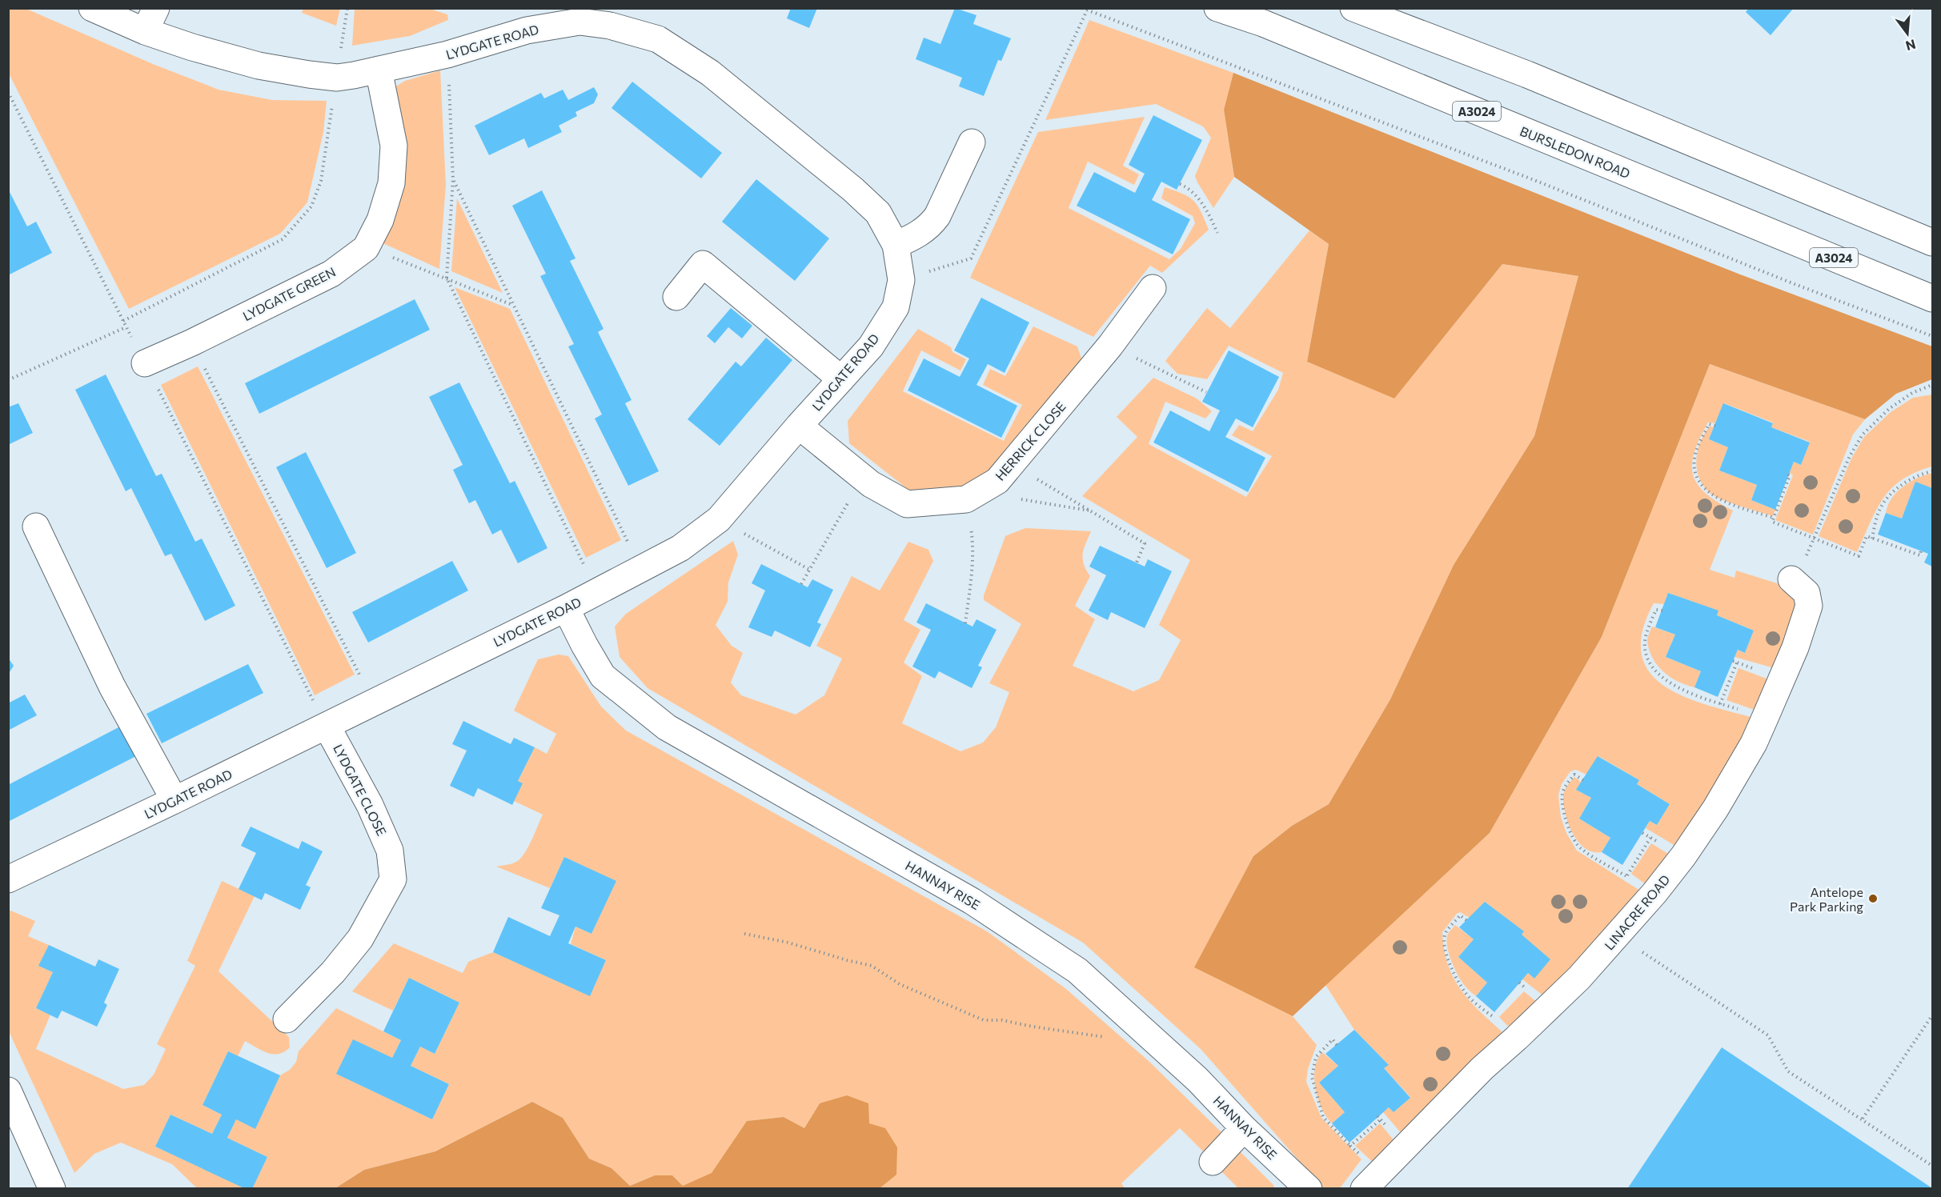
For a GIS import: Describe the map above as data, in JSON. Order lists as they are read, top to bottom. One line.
{"streets":{"street":["LYDGATE ROAD","A3024","BURSLEDON ROAD","LYDGATE GREEN","HERRICK CLOSE","LYDGATE CLOSE","HANNAY RISE","LINACRE ROAD"]},"crossings":[["LYDGATE ROAD","LYDGATE GREEN"],["LYDGATE ROAD","HERRICK CLOSE"],["LYDGATE ROAD","LYDGATE CLOSE"],["LYDGATE ROAD","HANNAY RISE"]],"places":["Antelope Park Parking"],"north":"bottom"}
